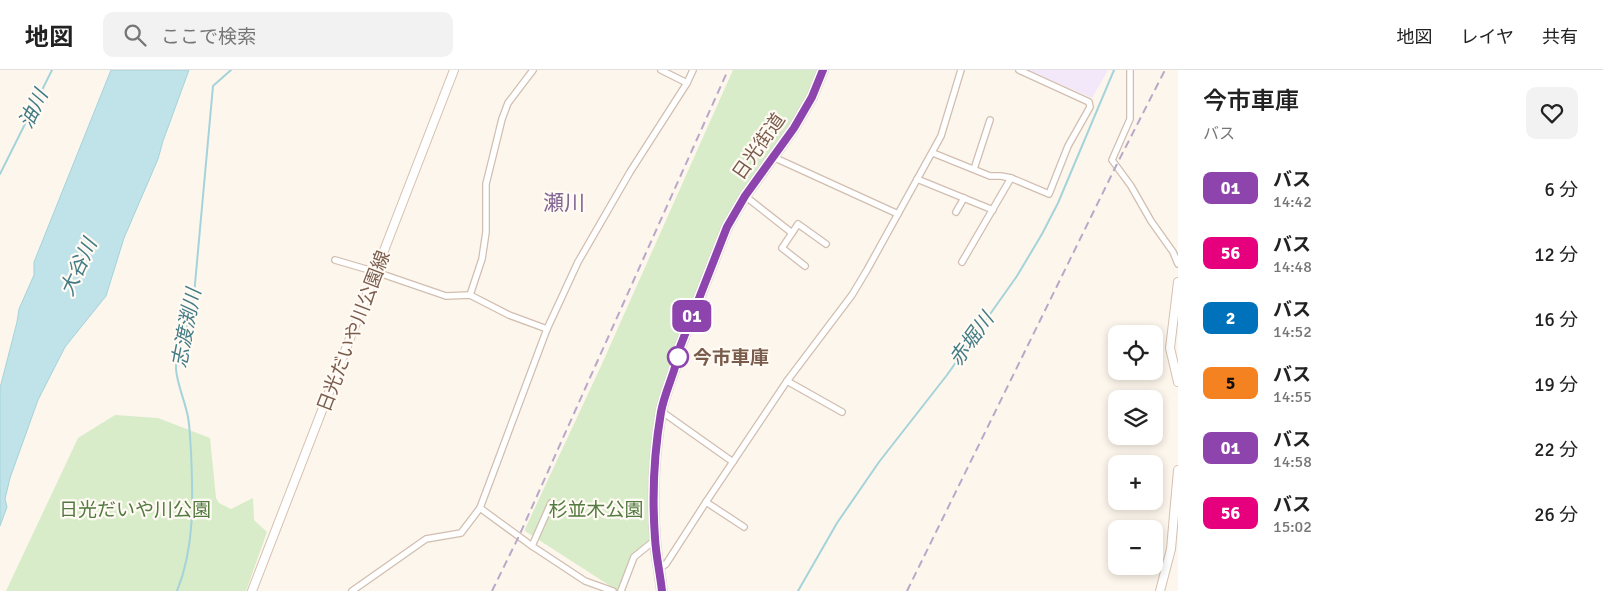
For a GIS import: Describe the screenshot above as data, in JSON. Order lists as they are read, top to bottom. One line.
{"streets":{"highway":["日光街道"],"main road":["日光だいや川公園線"]},"districts":["瀬川"],"water":["油川","大谷川","志渡渕川","赤堀川"],"parks":["日光だいや川公園","杉並木公園"],"places":["今市車庫"],"lines":["bus line 01"],"page":{"header":"地図","search":"ここで検索","nav":["地図","レイヤ","共有"],"on_map":"01","heading":["今市車庫","バス"],"list":[{"mark":"01","name":"バス","note":"14:42","value":"6 分"},{"mark":"56","name":"バス","note":"14:48","value":"12 分"},{"mark":"2","name":"バス","note":"14:52","value":"16 分"},{"mark":"5","name":"バス","note":"14:55","value":"19 分"},{"mark":"01","name":"バス","note":"14:58","value":"22 分"},{"mark":"56","name":"バス","note":"15:02","value":"26 分"}],"map_buttons":["+","−"]}}
